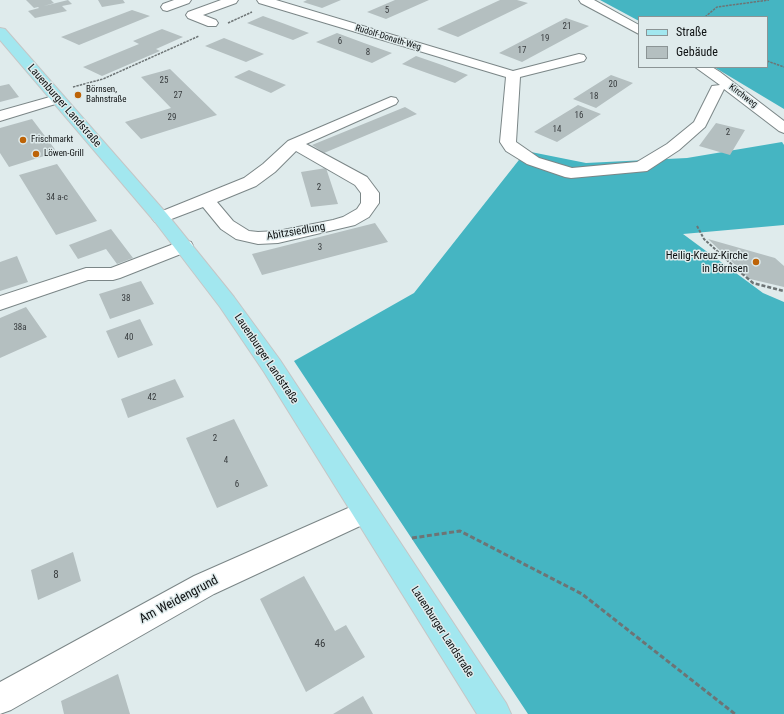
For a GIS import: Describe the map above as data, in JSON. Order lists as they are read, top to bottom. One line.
{"streets":{"main road":["Lauenburger Landstraße"],"street":["Rudolf-Donath-Weg","Kirchweg","Abitzsiedlung","Am Weidengrund"]},"crossings":[["Lauenburger Landstraße","Am Weidengrund"]],"places":["Börnsen, Bahnstraße","Frischmarkt","Löwen-Grill","Heilig-Kreuz-Kirche in Börnsen"],"house_numbers":["5","21","19","6","17","8","25","20","27","18","16","29","14","2","2","34 a-c","3","38","38a","40","42","2","4","6","8","46"],"legend":["Straße","Gebäude"]}
